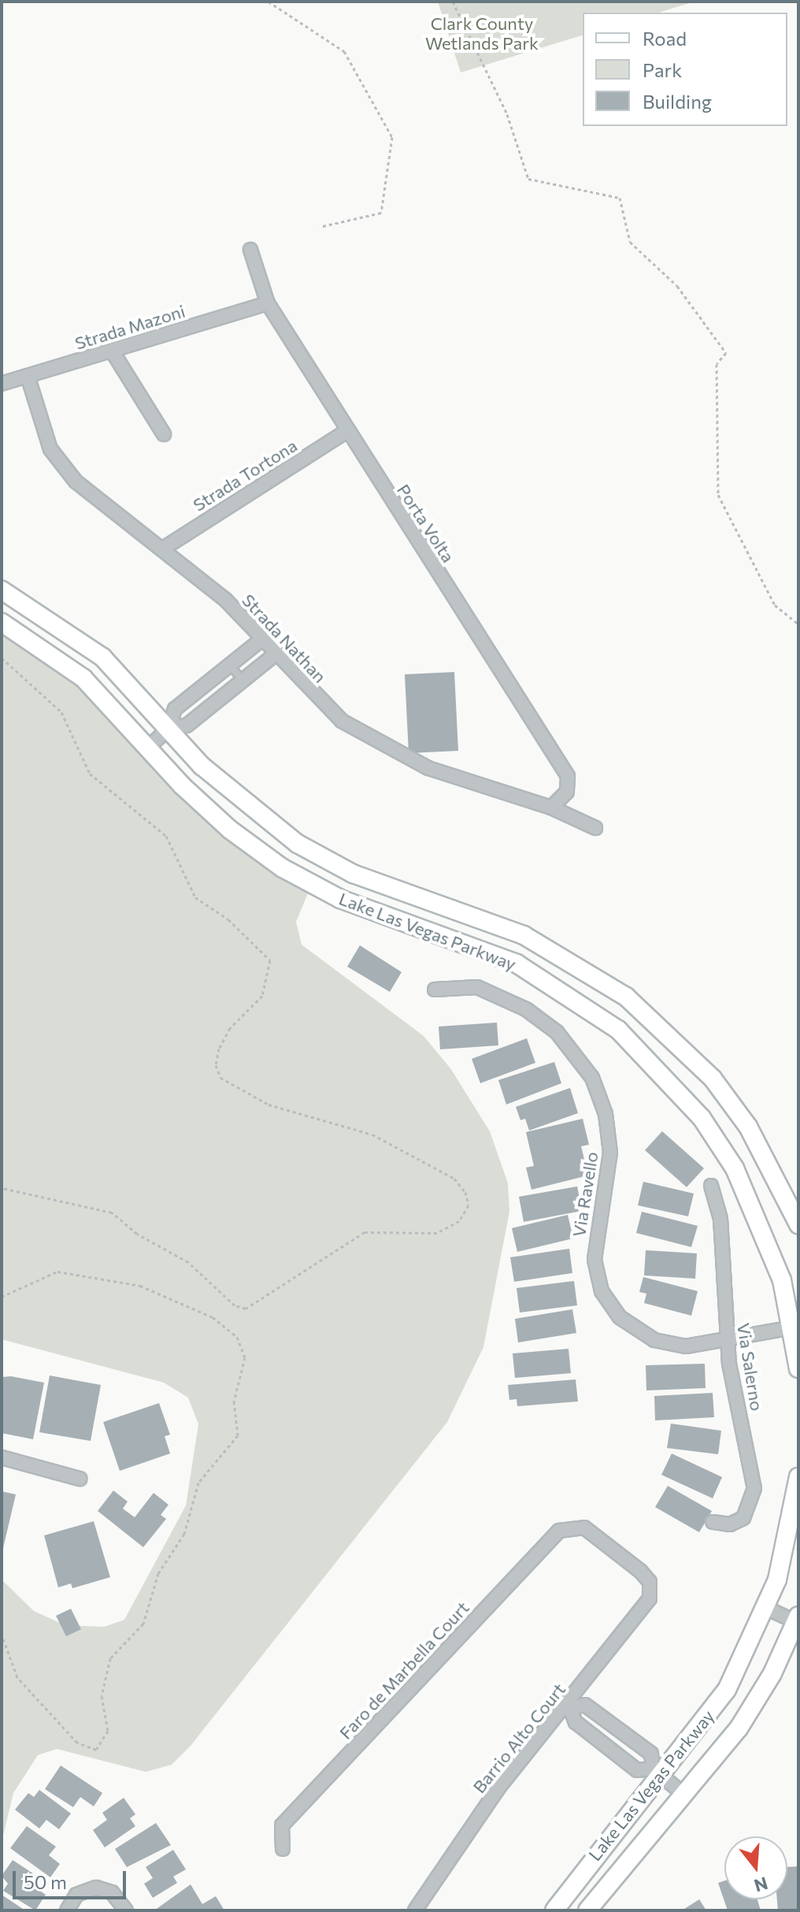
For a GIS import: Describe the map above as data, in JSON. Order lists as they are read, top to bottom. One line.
{"streets":{"street":["Strada Mazoni","Strada Tortona","Porta Volta","Strada Nathan","Lake Las Vegas Parkway","Via Ravello","Via Salerno","Faro de Marbella Court","Barrio Alto Court"]},"crossings":[["Strada Mazoni","Porta Volta"],["Strada Mazoni","Strada Nathan"],["Strada Tortona","Porta Volta"],["Strada Tortona","Strada Nathan"],["Porta Volta","Strada Nathan"],["Lake Las Vegas Parkway","Via Ravello"],["Via Ravello","Via Salerno"],["Faro de Marbella Court","Barrio Alto Court"]],"parks":["Clark County Wetlands Park"],"legend":["Road","Park","Building"],"scale_bar":"50 m","north":"bottom"}
